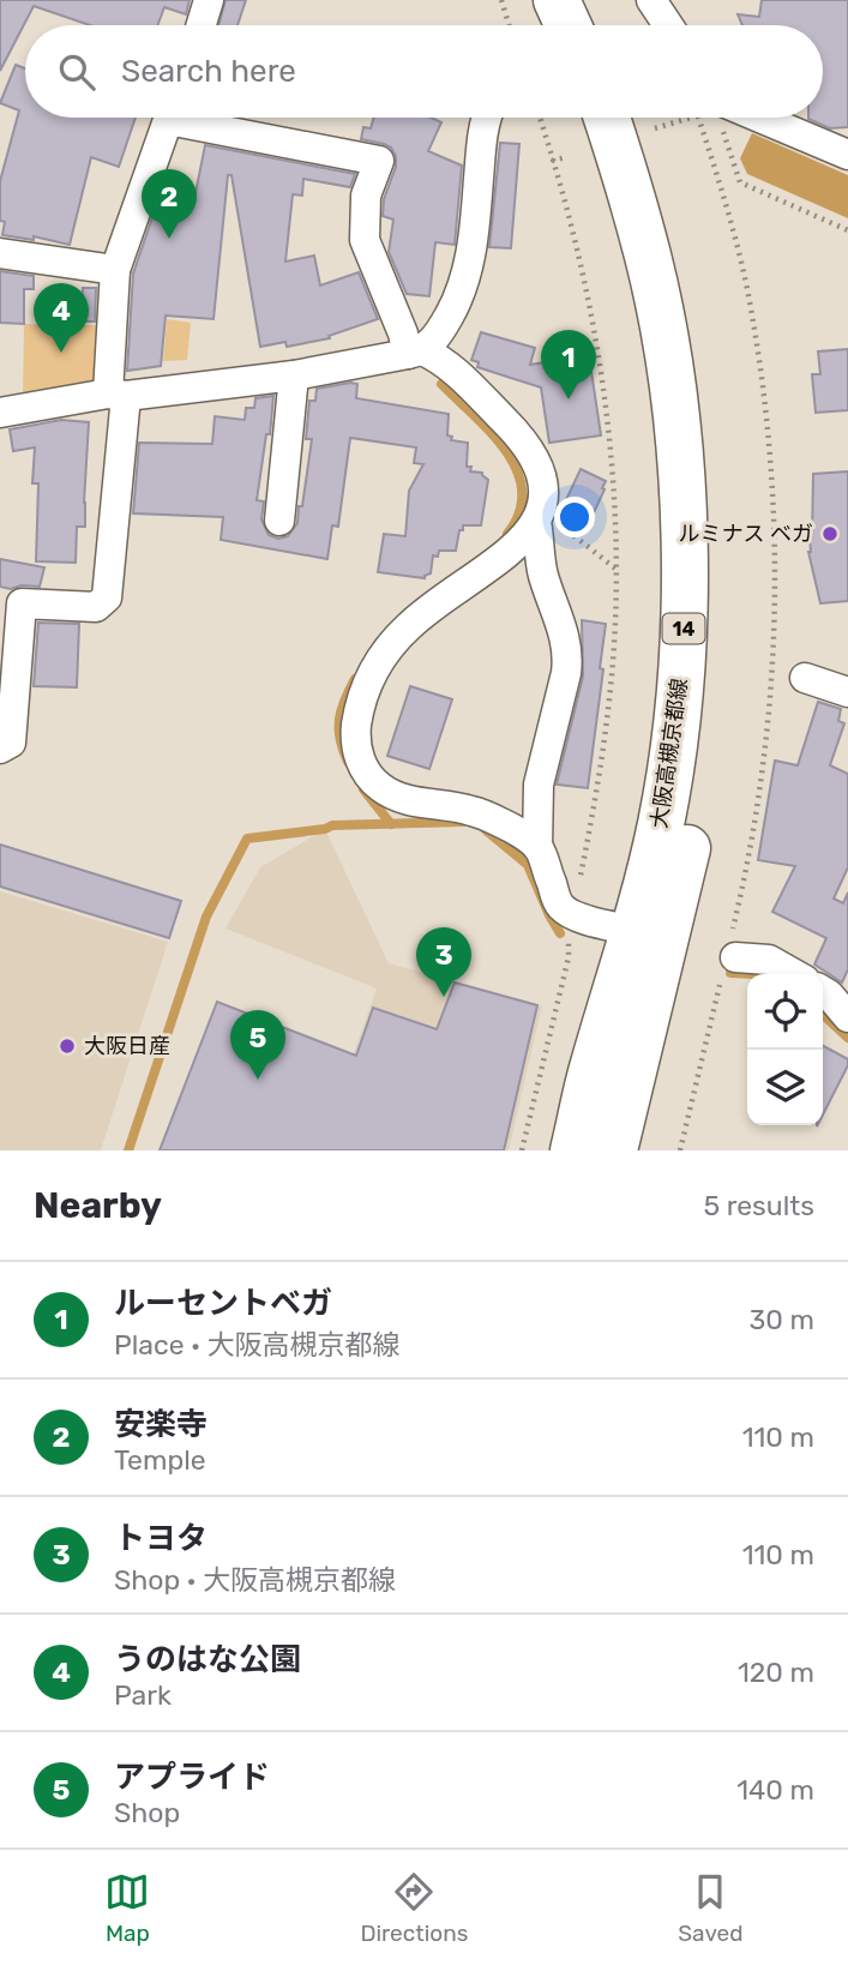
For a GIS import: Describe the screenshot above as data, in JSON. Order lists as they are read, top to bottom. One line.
{"streets":{"main road":["14","大阪高槻京都線"]},"places":["ルミナス ベガ","大阪日産"],"page":{"search":"Search here","pins":["2","4","1","3","5"],"heading":["Nearby","5 results"],"list":[{"mark":"1","name":"ルーセントベガ","note":"Place · 大阪高槻京都線","value":"30 m"},{"mark":"2","name":"安楽寺","note":"Temple","value":"110 m"},{"mark":"3","name":"トヨタ","note":"Shop · 大阪高槻京都線","value":"110 m"},{"mark":"4","name":"うのはな公園","note":"Park","value":"120 m"},{"mark":"5","name":"アプライド","note":"Shop","value":"140 m"}],"nav":["Map","Directions","Saved"]}}
